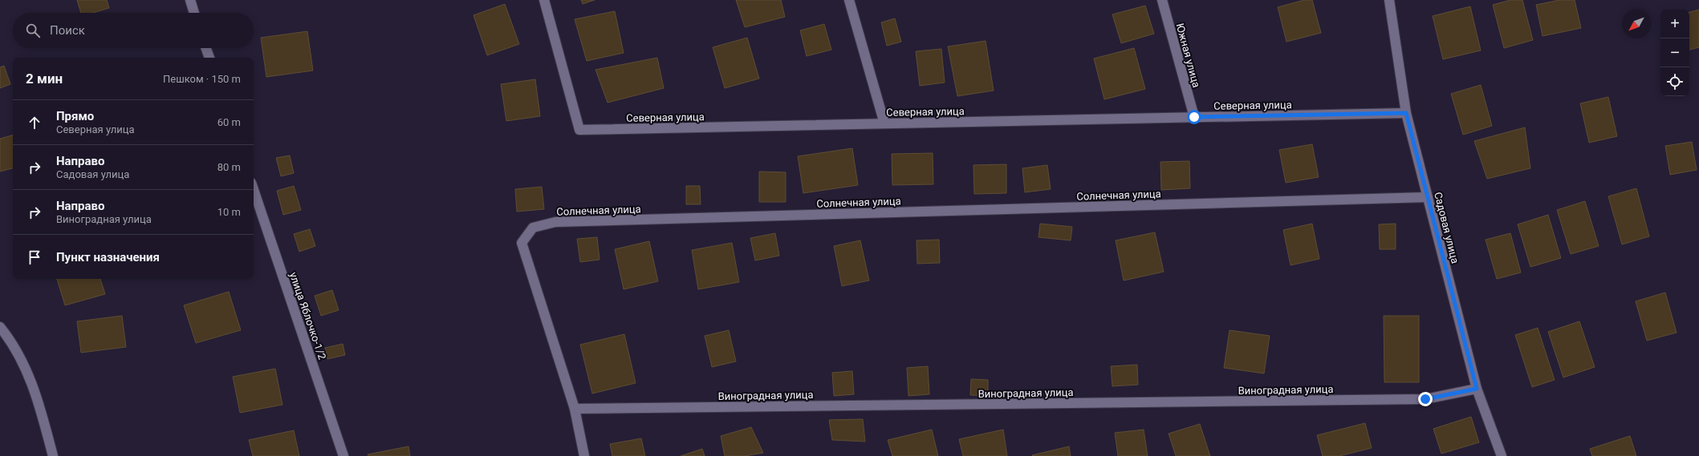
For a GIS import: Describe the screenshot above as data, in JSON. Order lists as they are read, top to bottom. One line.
{"streets":{"street":["Южная улица","Северная улица","Солнечная улица","Садовая улица","улица Яблочко-1/2","Виноградная улица"]},"crossings":[["Южная улица","Северная улица"],["Северная улица","Садовая улица"],["Солнечная улица","Садовая улица"],["Солнечная улица","Виноградная улица"],["Садовая улица","Виноградная улица"]],"north":"bottom left","page":{"map_buttons":["+","−"],"search":"Поиск","heading":["2 мин","Пешком · 150 m"],"list":[["Прямо","Северная улица","60 m"],["Направо","Садовая улица","80 m"],["Направо","Виноградная улица","10 m"],"Пункт назначения"]}}
